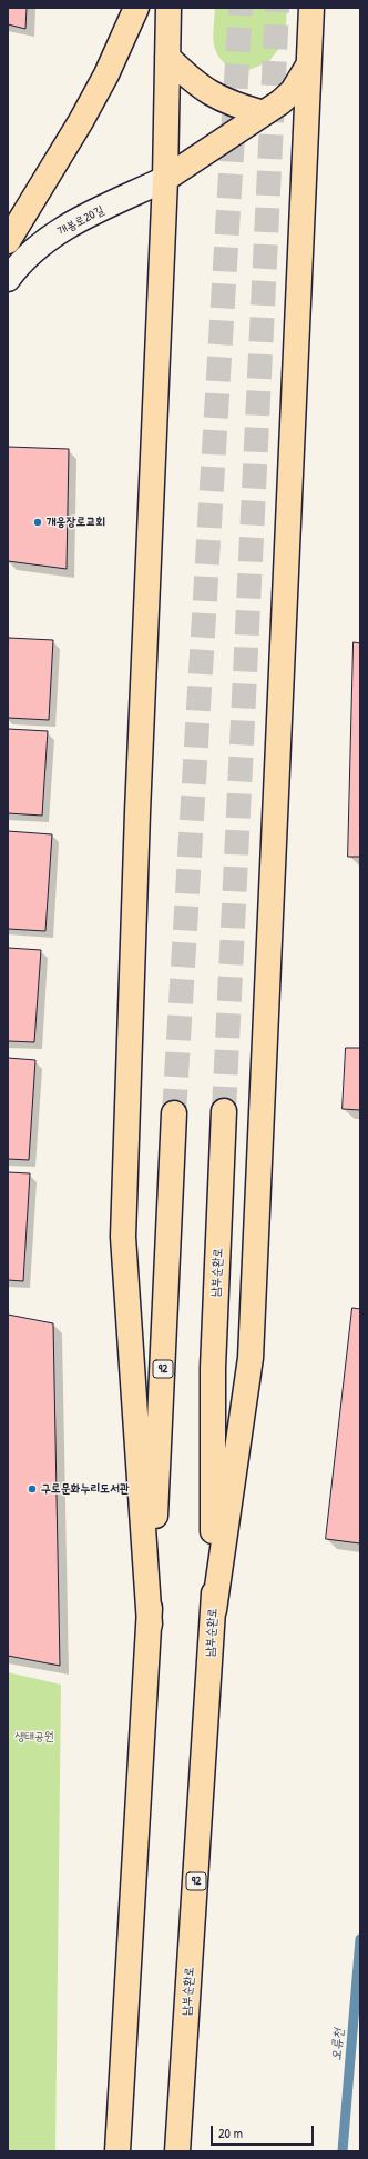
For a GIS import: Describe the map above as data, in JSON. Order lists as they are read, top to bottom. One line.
{"streets":{"main road":["남부순환로","92"],"street":["개봉로20길"]},"water":["오류천"],"parks":["생태공원"],"places":["개웅장로교회","구로문화누리도서관"],"scale_bar":"20 m"}
